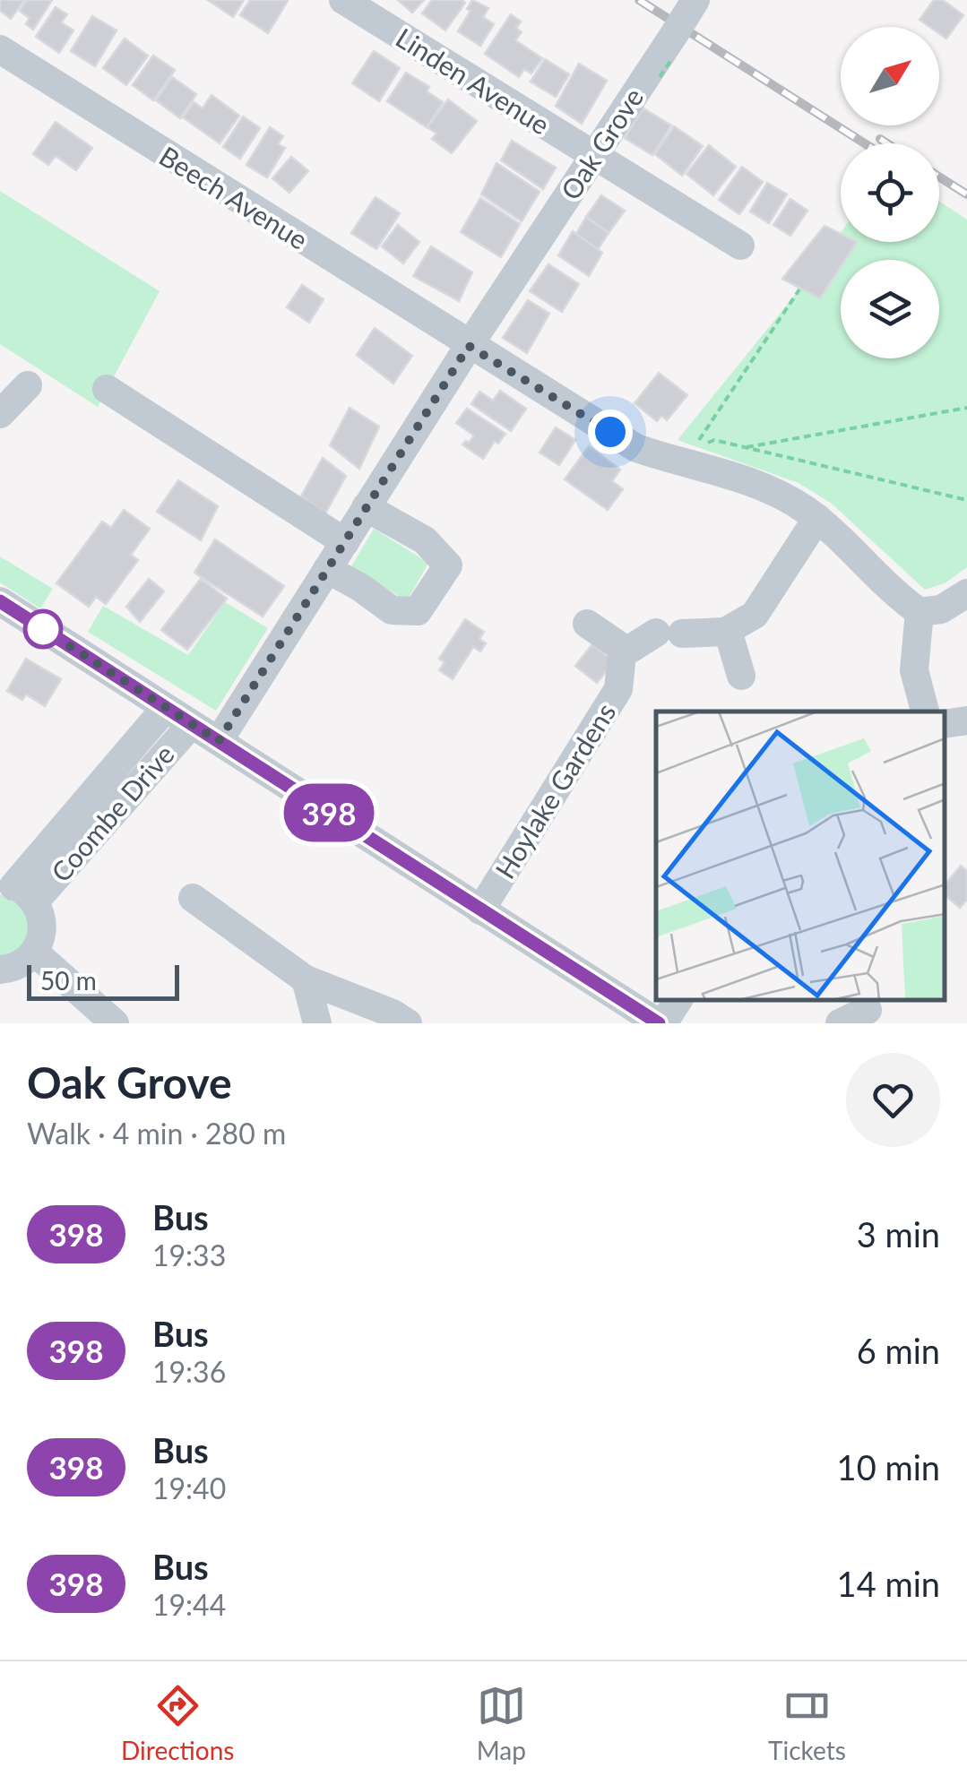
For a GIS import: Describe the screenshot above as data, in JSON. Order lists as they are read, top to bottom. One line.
{"streets":{"street":["Linden Avenue","Oak Grove","Beech Avenue","Hoylake Gardens","Coombe Drive"]},"crossings":[["Linden Avenue","Oak Grove"],["Oak Grove","Beech Avenue"]],"lines":["bus line 398"],"scale_bar":"50 m","north":"top right","page":{"on_map":"398","scale":"50 m","heading":["Oak Grove","Walk · 4 min · 280 m"],"list":[{"mark":"398","name":"Bus","note":"19:33","value":"3 min"},{"mark":"398","name":"Bus","note":"19:36","value":"6 min"},{"mark":"398","name":"Bus","note":"19:40","value":"10 min"},{"mark":"398","name":"Bus","note":"19:44","value":"14 min"}],"tabs":["Directions","Map","Tickets"]}}
